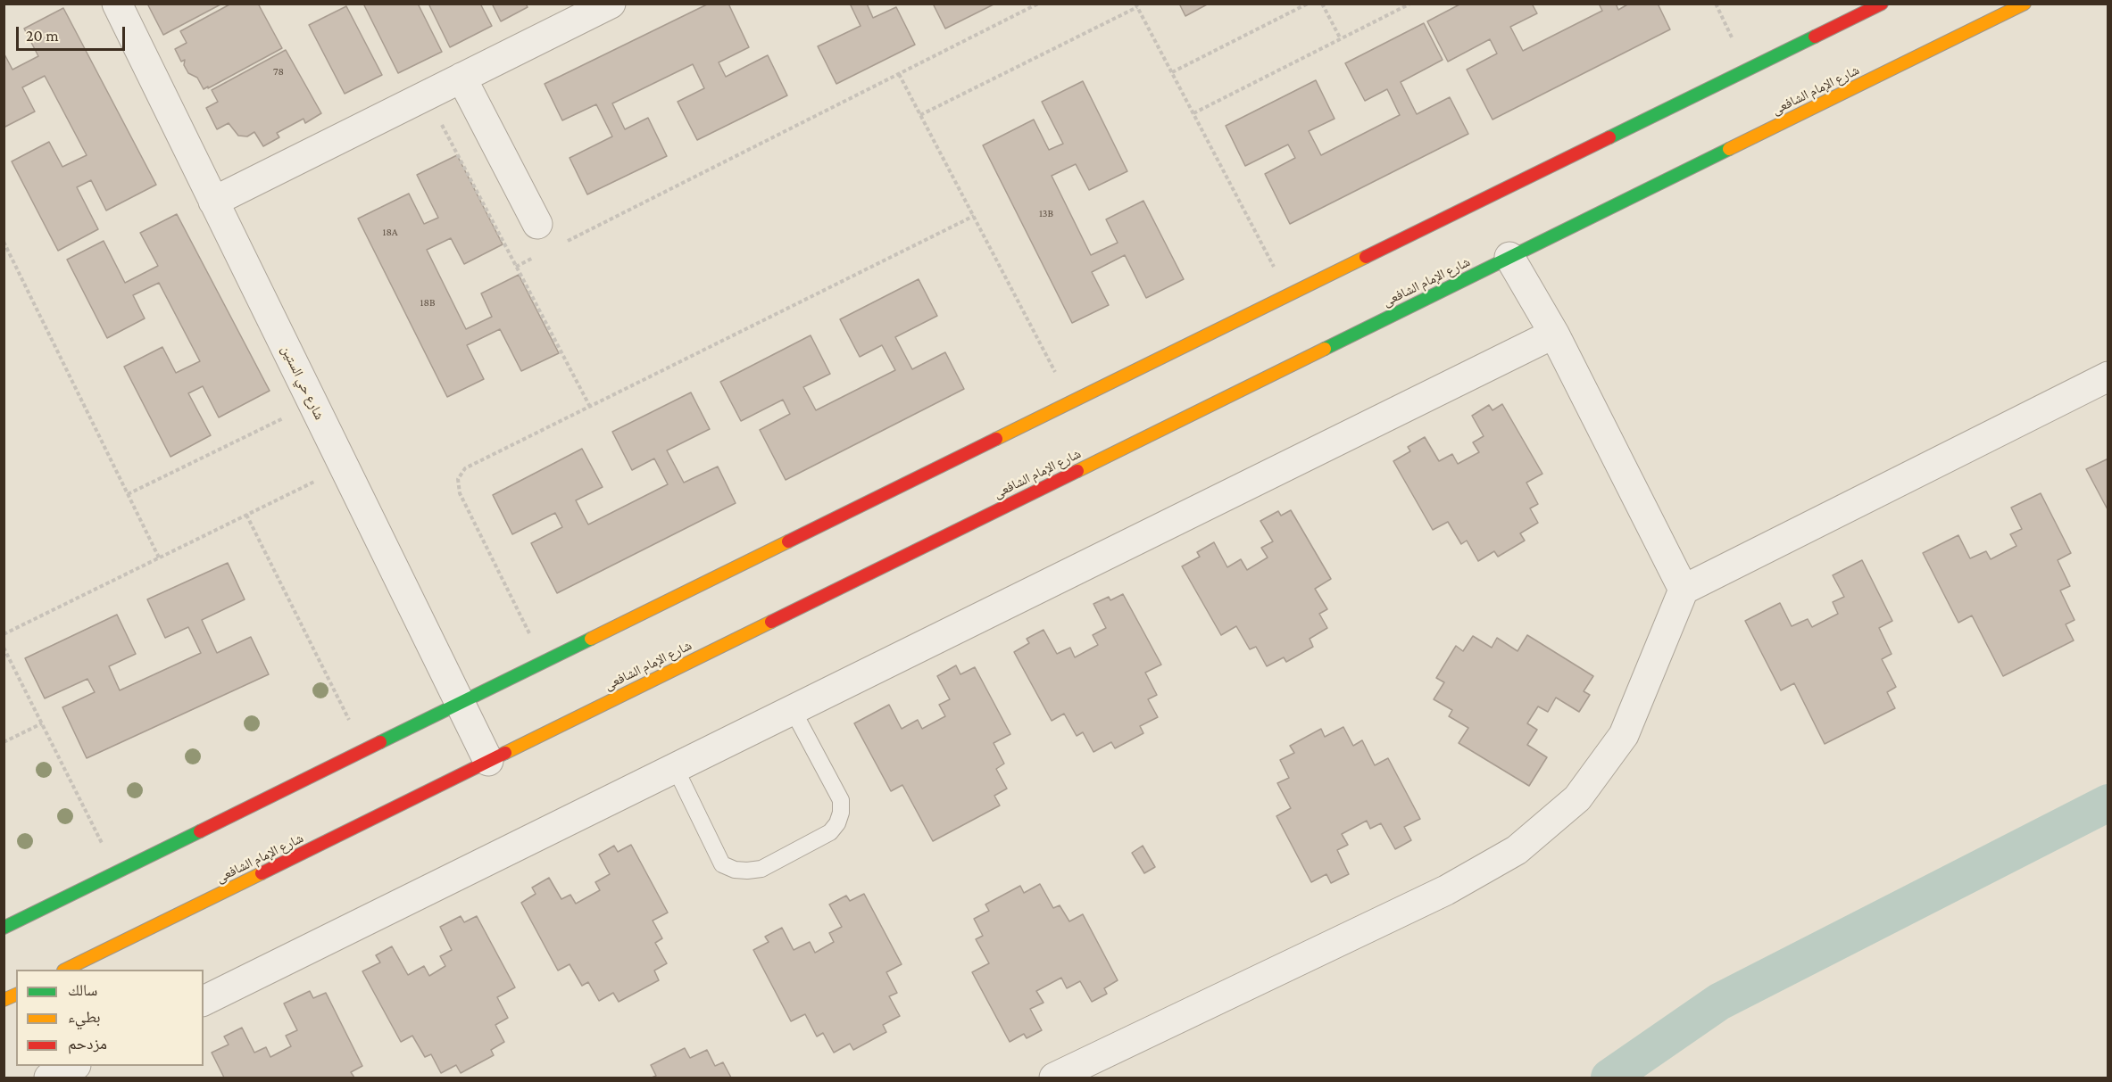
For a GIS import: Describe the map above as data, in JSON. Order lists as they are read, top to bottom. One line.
{"streets":{"main road":["شارع الإمام الشافعى"],"street":["شارع حي الستين"]},"crossings":[["شارع الإمام الشافعى","شارع حي الستين"]],"house_numbers":["78","13B","18A","18B"],"legend":["سالك","بطيء","مزدحم"],"scale_bar":"20 m"}
